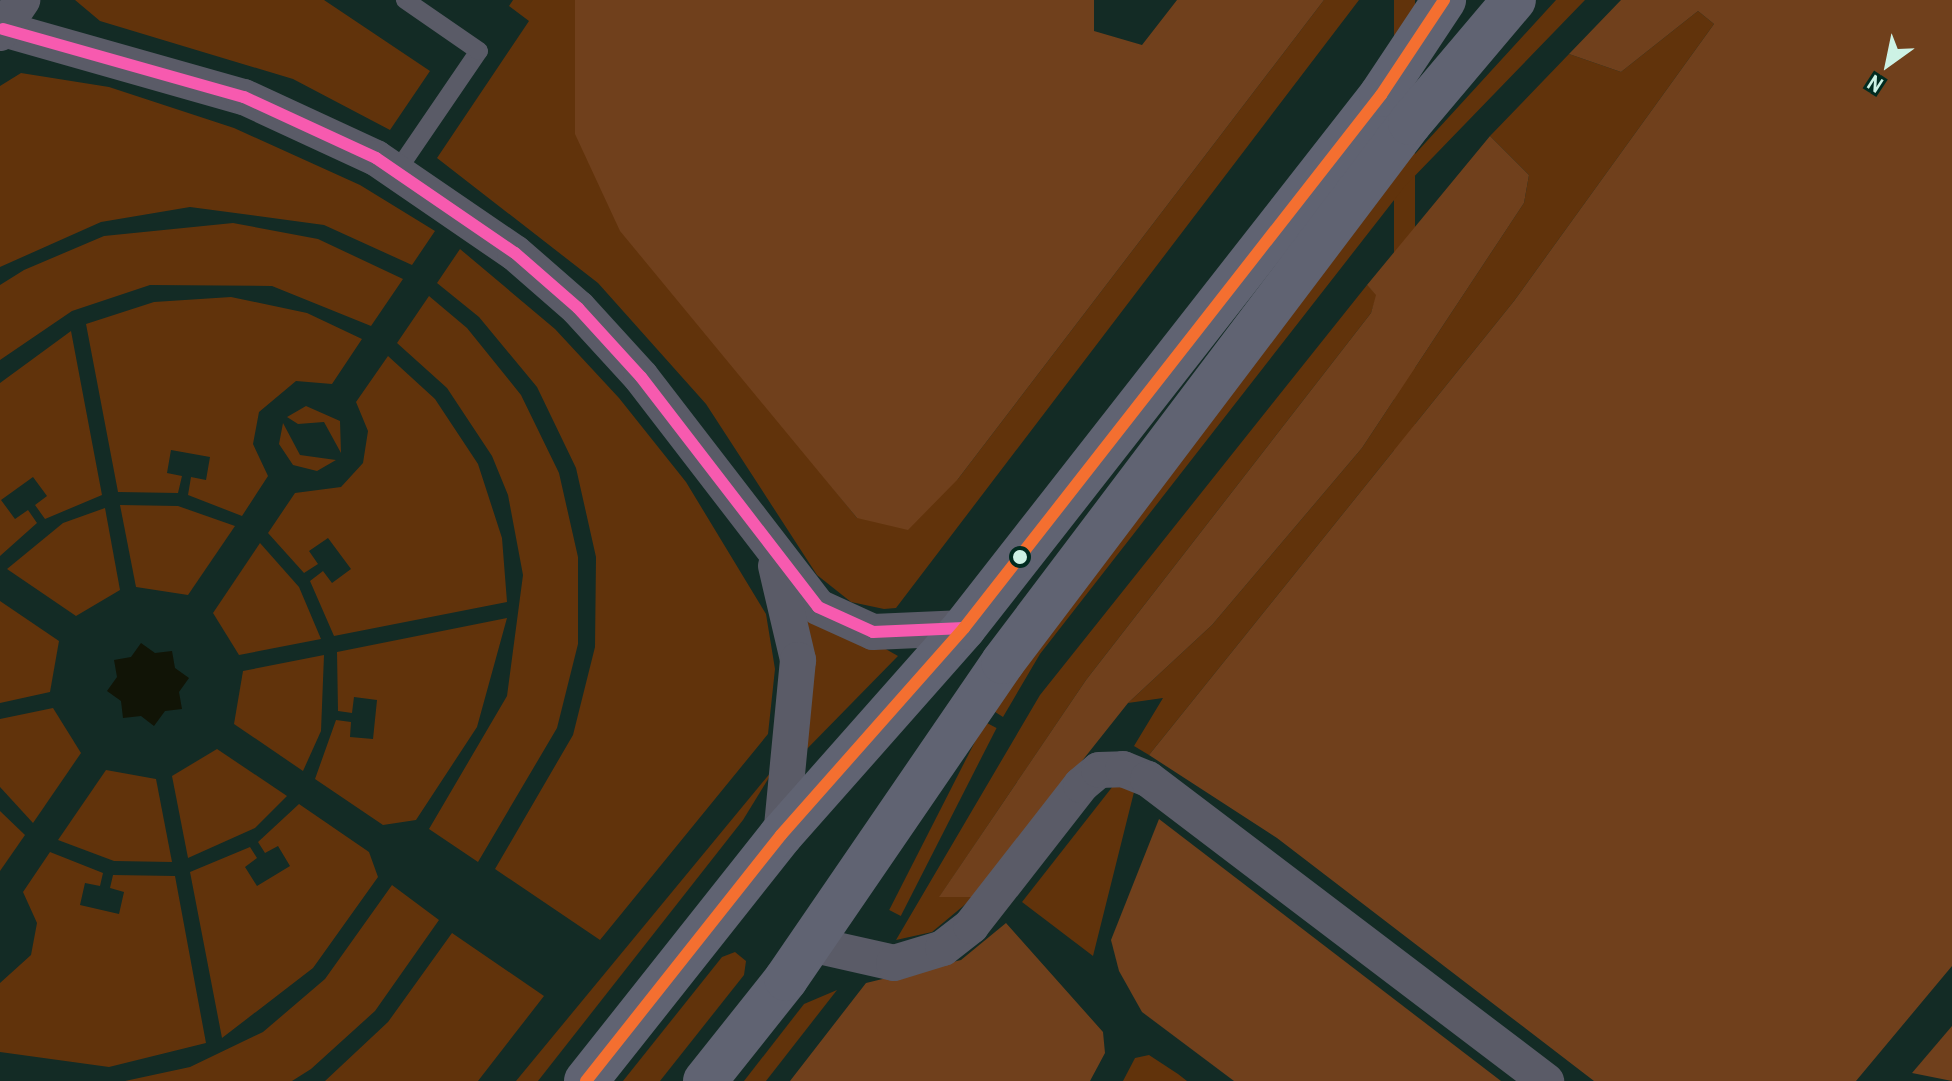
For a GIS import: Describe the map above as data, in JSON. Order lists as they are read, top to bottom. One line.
{"north":"bottom left"}
